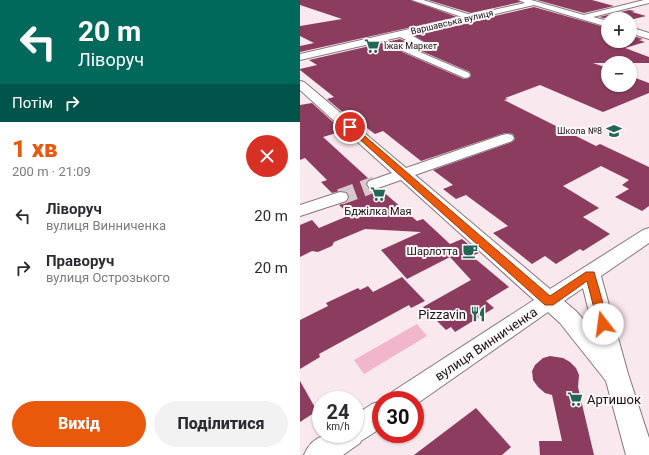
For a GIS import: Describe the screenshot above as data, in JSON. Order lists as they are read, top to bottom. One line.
{"streets":{"street":["Варшавська вулиця","вулиця Винниченка"]},"places":{"supermarket":["Їжак Маркет","Бджілка Мая","Артишок"],"school or university":["Школа №8"],"cafe":["Шарлотта"],"restaurant":["Pizzavin"]},"page":{"turn":["20 m","Ліворуч"],"map_buttons":["+","−"],"then":"Потім","heading":["1 хв","200 m · 21:09"],"list":[{"name":"Ліворуч","note":"вулиця Винниченка","value":"20 m"},{"name":"Праворуч","note":"вулиця Острозького","value":"20 m"}],"speed":"24 km/h","limit":"30","buttons":["Вихід","Поділитися"]}}
